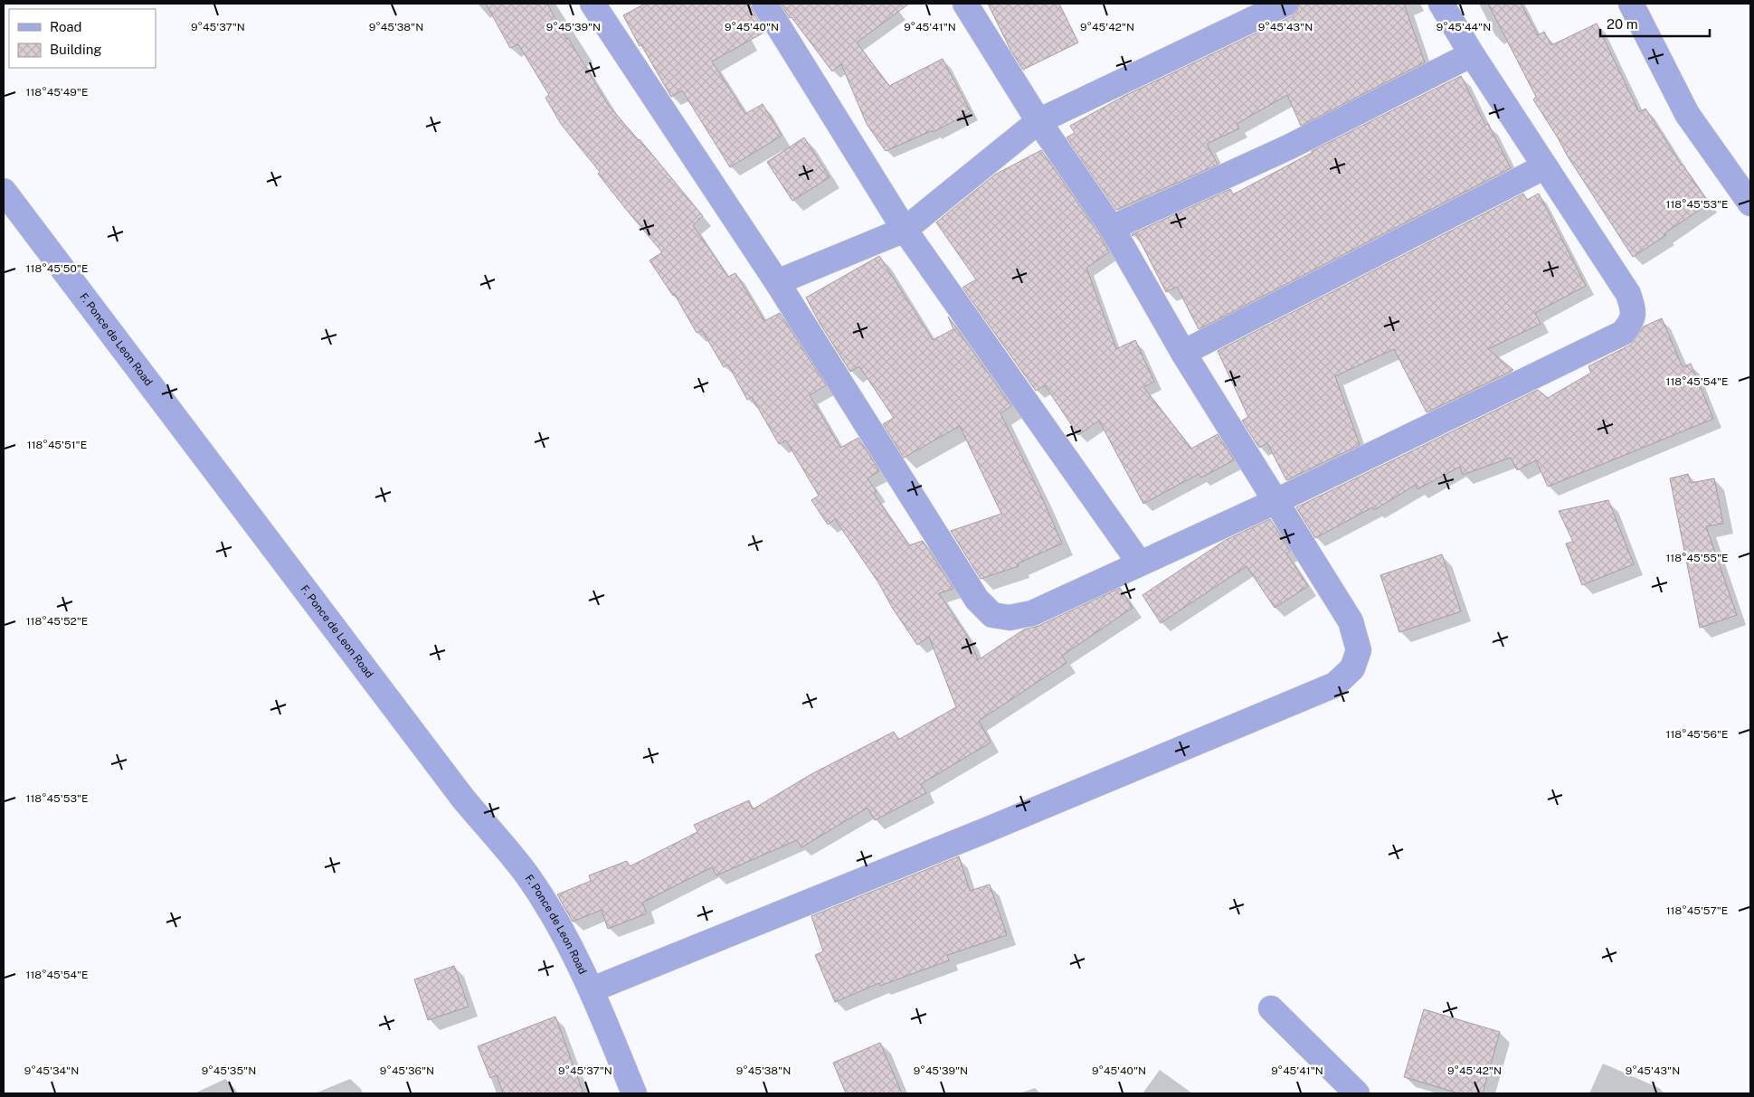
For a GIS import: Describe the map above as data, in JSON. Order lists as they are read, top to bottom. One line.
{"streets":{"street":["F. Ponce de Leon Road"]},"legend":["Road","Building"],"scale_bar":"20 m","coordinates":["9°45'37\"N","9°45'39\"N","9°45'40\"N","9°45'41\"N","9°45'42\"N","9°45'43\"N","9°45'44\"N","9°45'38\"N","118°45'49\"E","118°45'53\"E","118°45'50\"E","118°45'54\"E","118°45'51\"E","118°45'55\"E","118°45'52\"E","118°45'56\"E","118°45'57\"E","9°45'34\"N","9°45'35\"N","9°45'36\"N"]}
